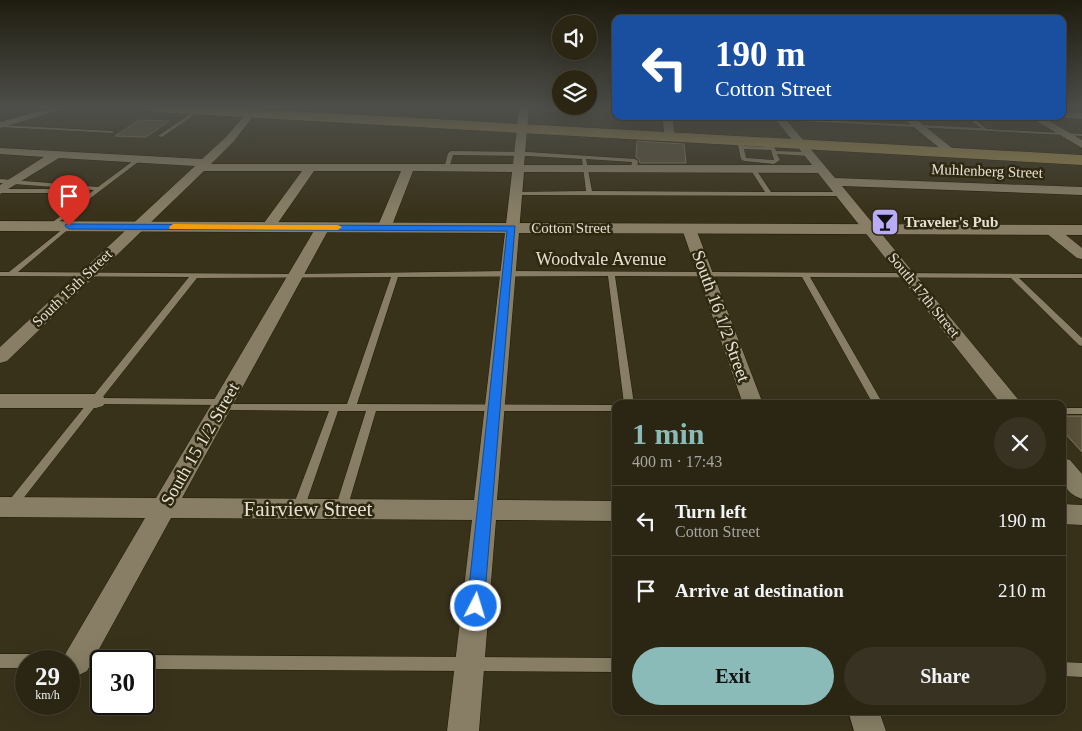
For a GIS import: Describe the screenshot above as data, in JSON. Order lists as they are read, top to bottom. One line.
{"streets":{"street":["Muhlenberg Street","Cotton Street","South 15th Street","South 17th Street","South 16 1/2 Street","South 15 1/2 Street","Fairview Street"],"lane":["Woodvale Avenue"]},"crossings":[["Muhlenberg Street","South 17th Street"],["Cotton Street","South 15th Street"],["Cotton Street","South 17th Street"],["Cotton Street","South 16 1/2 Street"],["Cotton Street","South 15 1/2 Street"],["Woodvale Avenue","South 15th Street"],["Woodvale Avenue","South 17th Street"],["Woodvale Avenue","South 16 1/2 Street"],["Woodvale Avenue","South 15 1/2 Street"],["South 15 1/2 Street","Fairview Street"]],"places":{"bar":["Traveler's Pub"]},"page":{"turn":["190 m","Cotton Street"],"heading":["1 min","400 m · 17:43"],"list":[{"name":"Turn left","note":"Cotton Street","value":"190 m"},{"name":"Arrive at destination","value":"210 m"}],"buttons":["Exit","Share"],"speed":"29 km/h","limit":"30"}}
